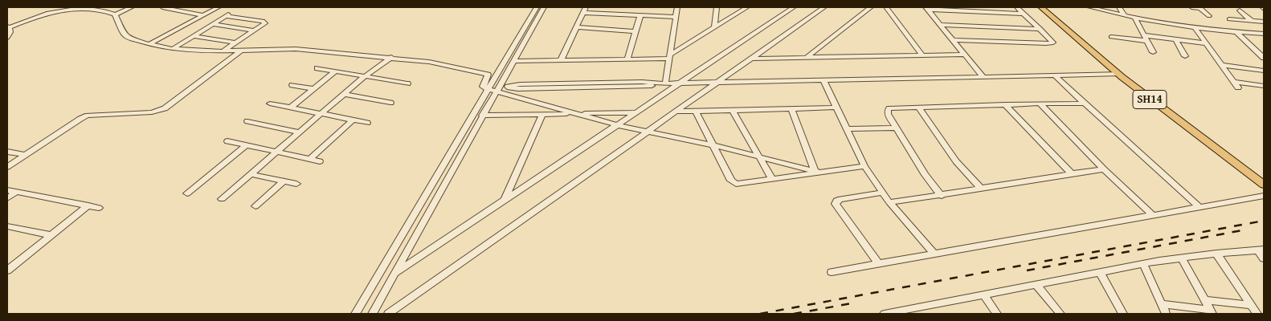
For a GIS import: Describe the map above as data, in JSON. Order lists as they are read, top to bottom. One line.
{"streets":{"main road":["SH14"]}}
